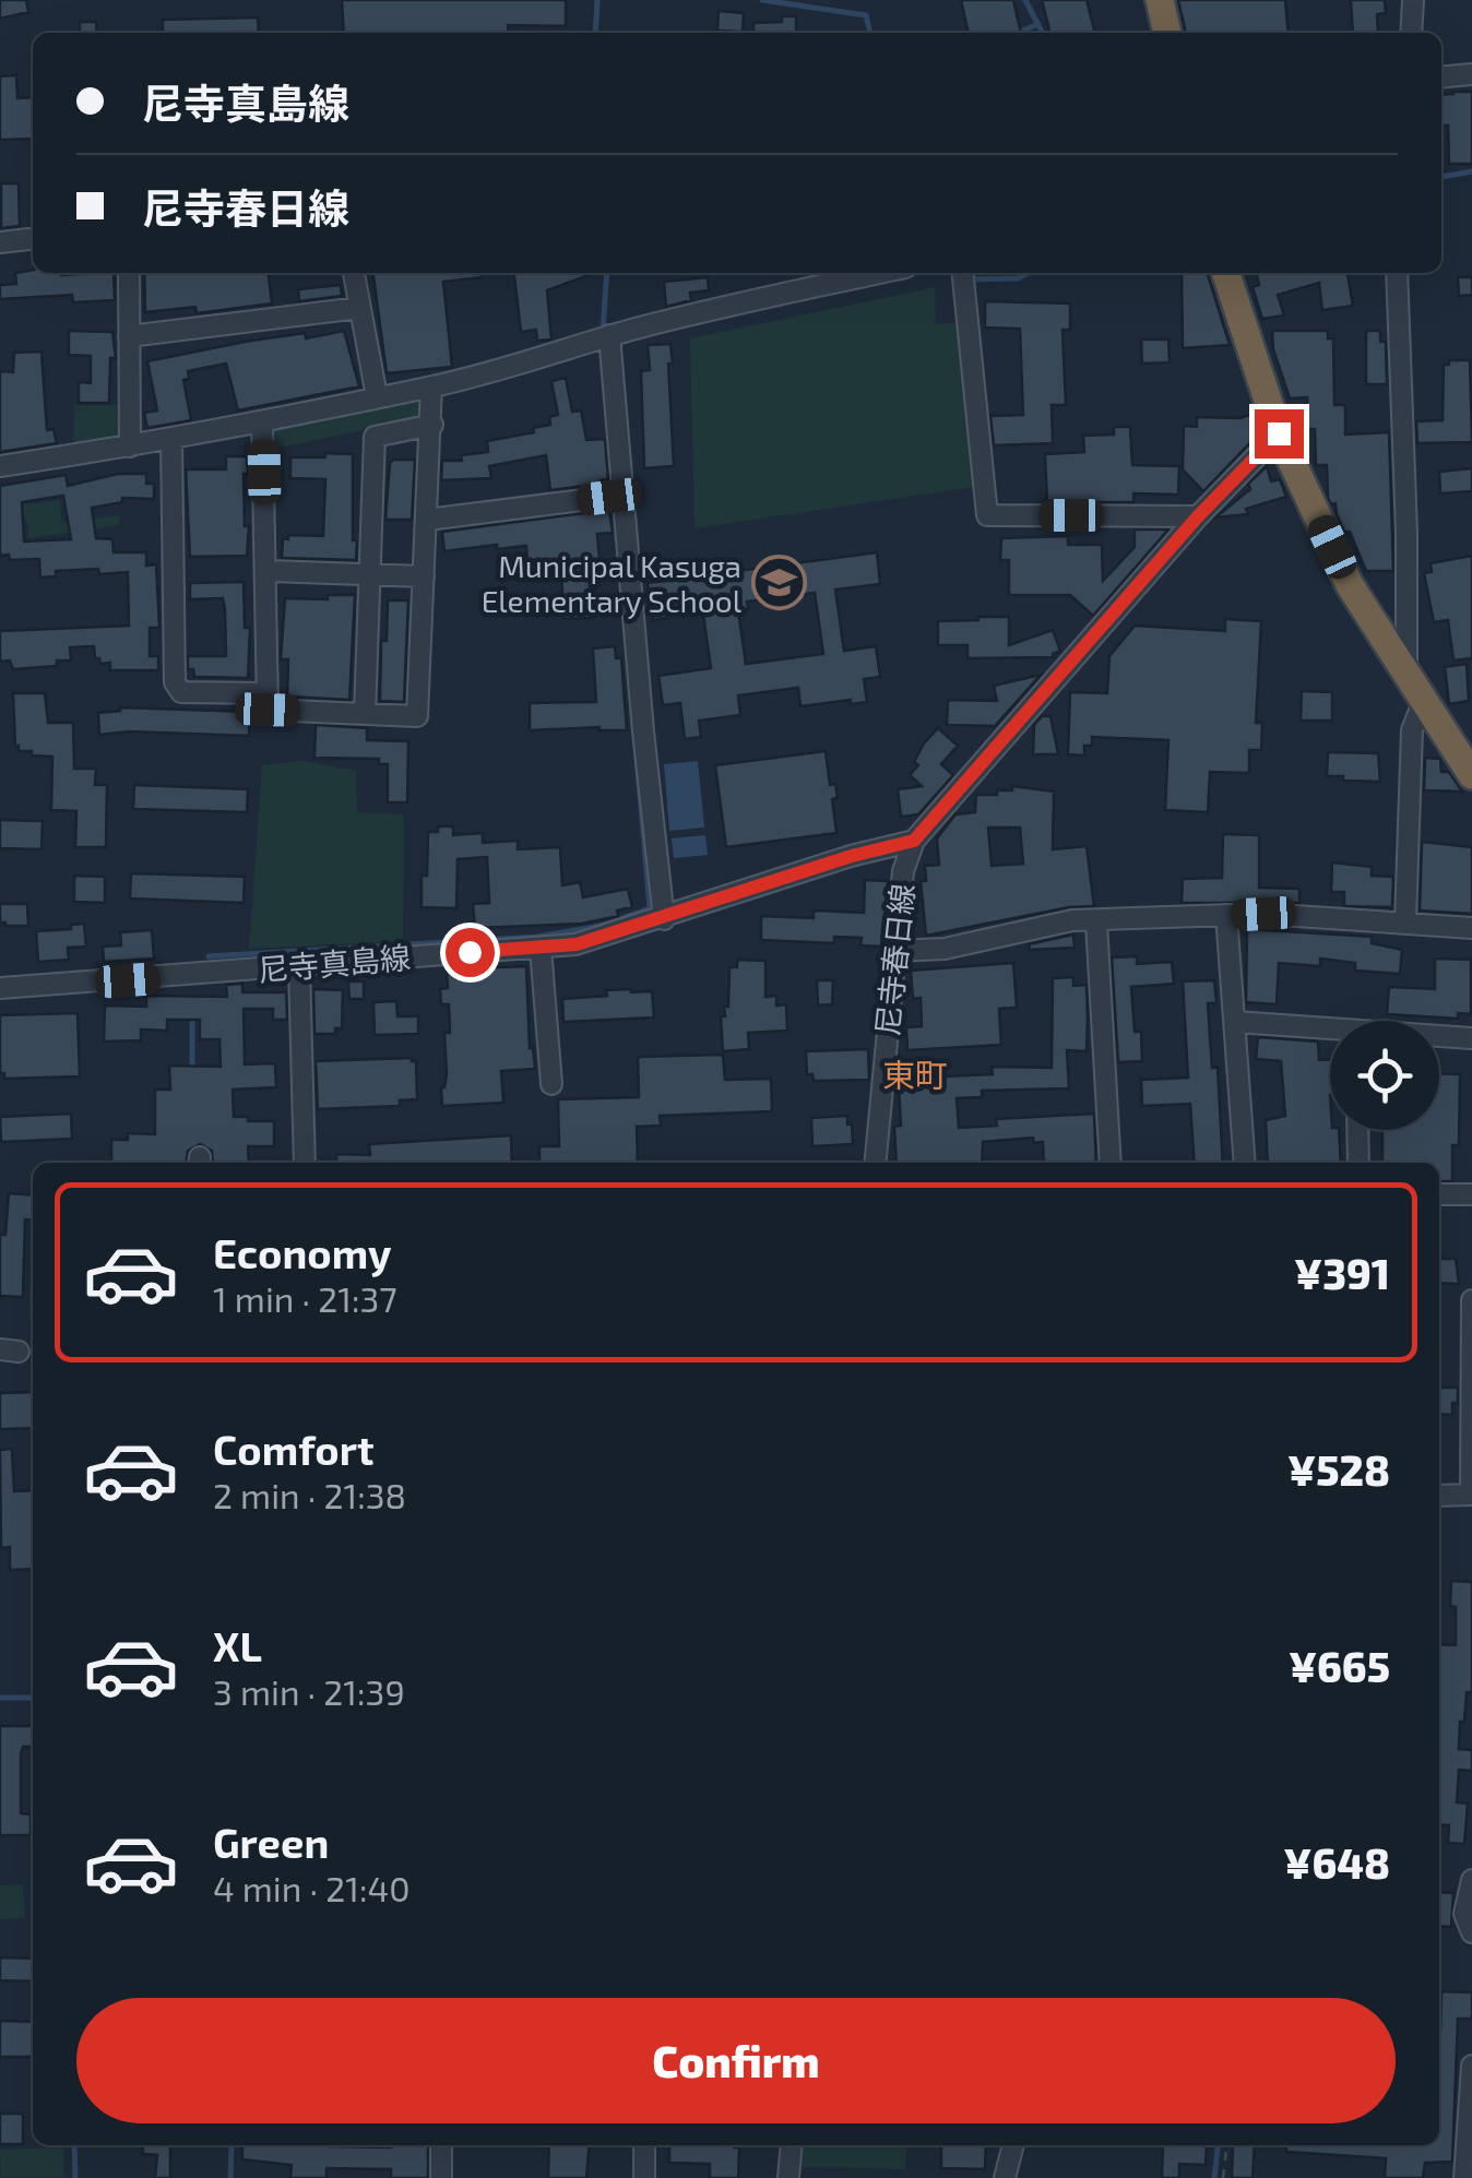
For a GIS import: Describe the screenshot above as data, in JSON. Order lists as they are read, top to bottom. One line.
{"streets":{"street":["尼寺春日線","尼寺真島線"]},"crossings":[["尼寺春日線","尼寺真島線"]],"districts":["東町"],"places":{"school or university":["Municipal Kasuga Elementary School"]},"page":{"banner":["尼寺真島線","尼寺春日線"],"list":[{"name":"Economy","note":"1 min · 21:37","value":"¥391"},{"name":"Comfort","note":"2 min · 21:38","value":"¥528"},{"name":"XL","note":"3 min · 21:39","value":"¥665"},{"name":"Green","note":"4 min · 21:40","value":"¥648"}],"buttons":"Confirm"}}
